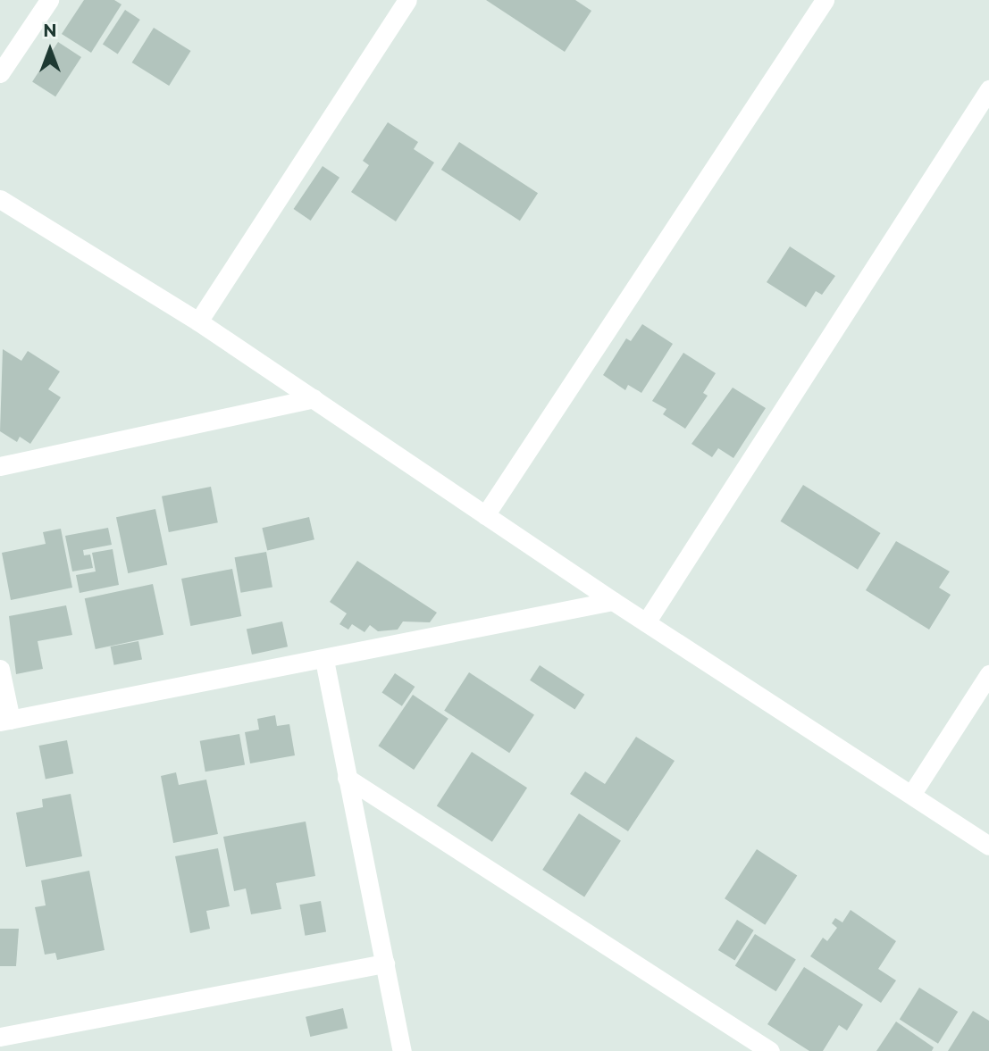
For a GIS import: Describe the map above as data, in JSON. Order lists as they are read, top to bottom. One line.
{"north":"top"}
